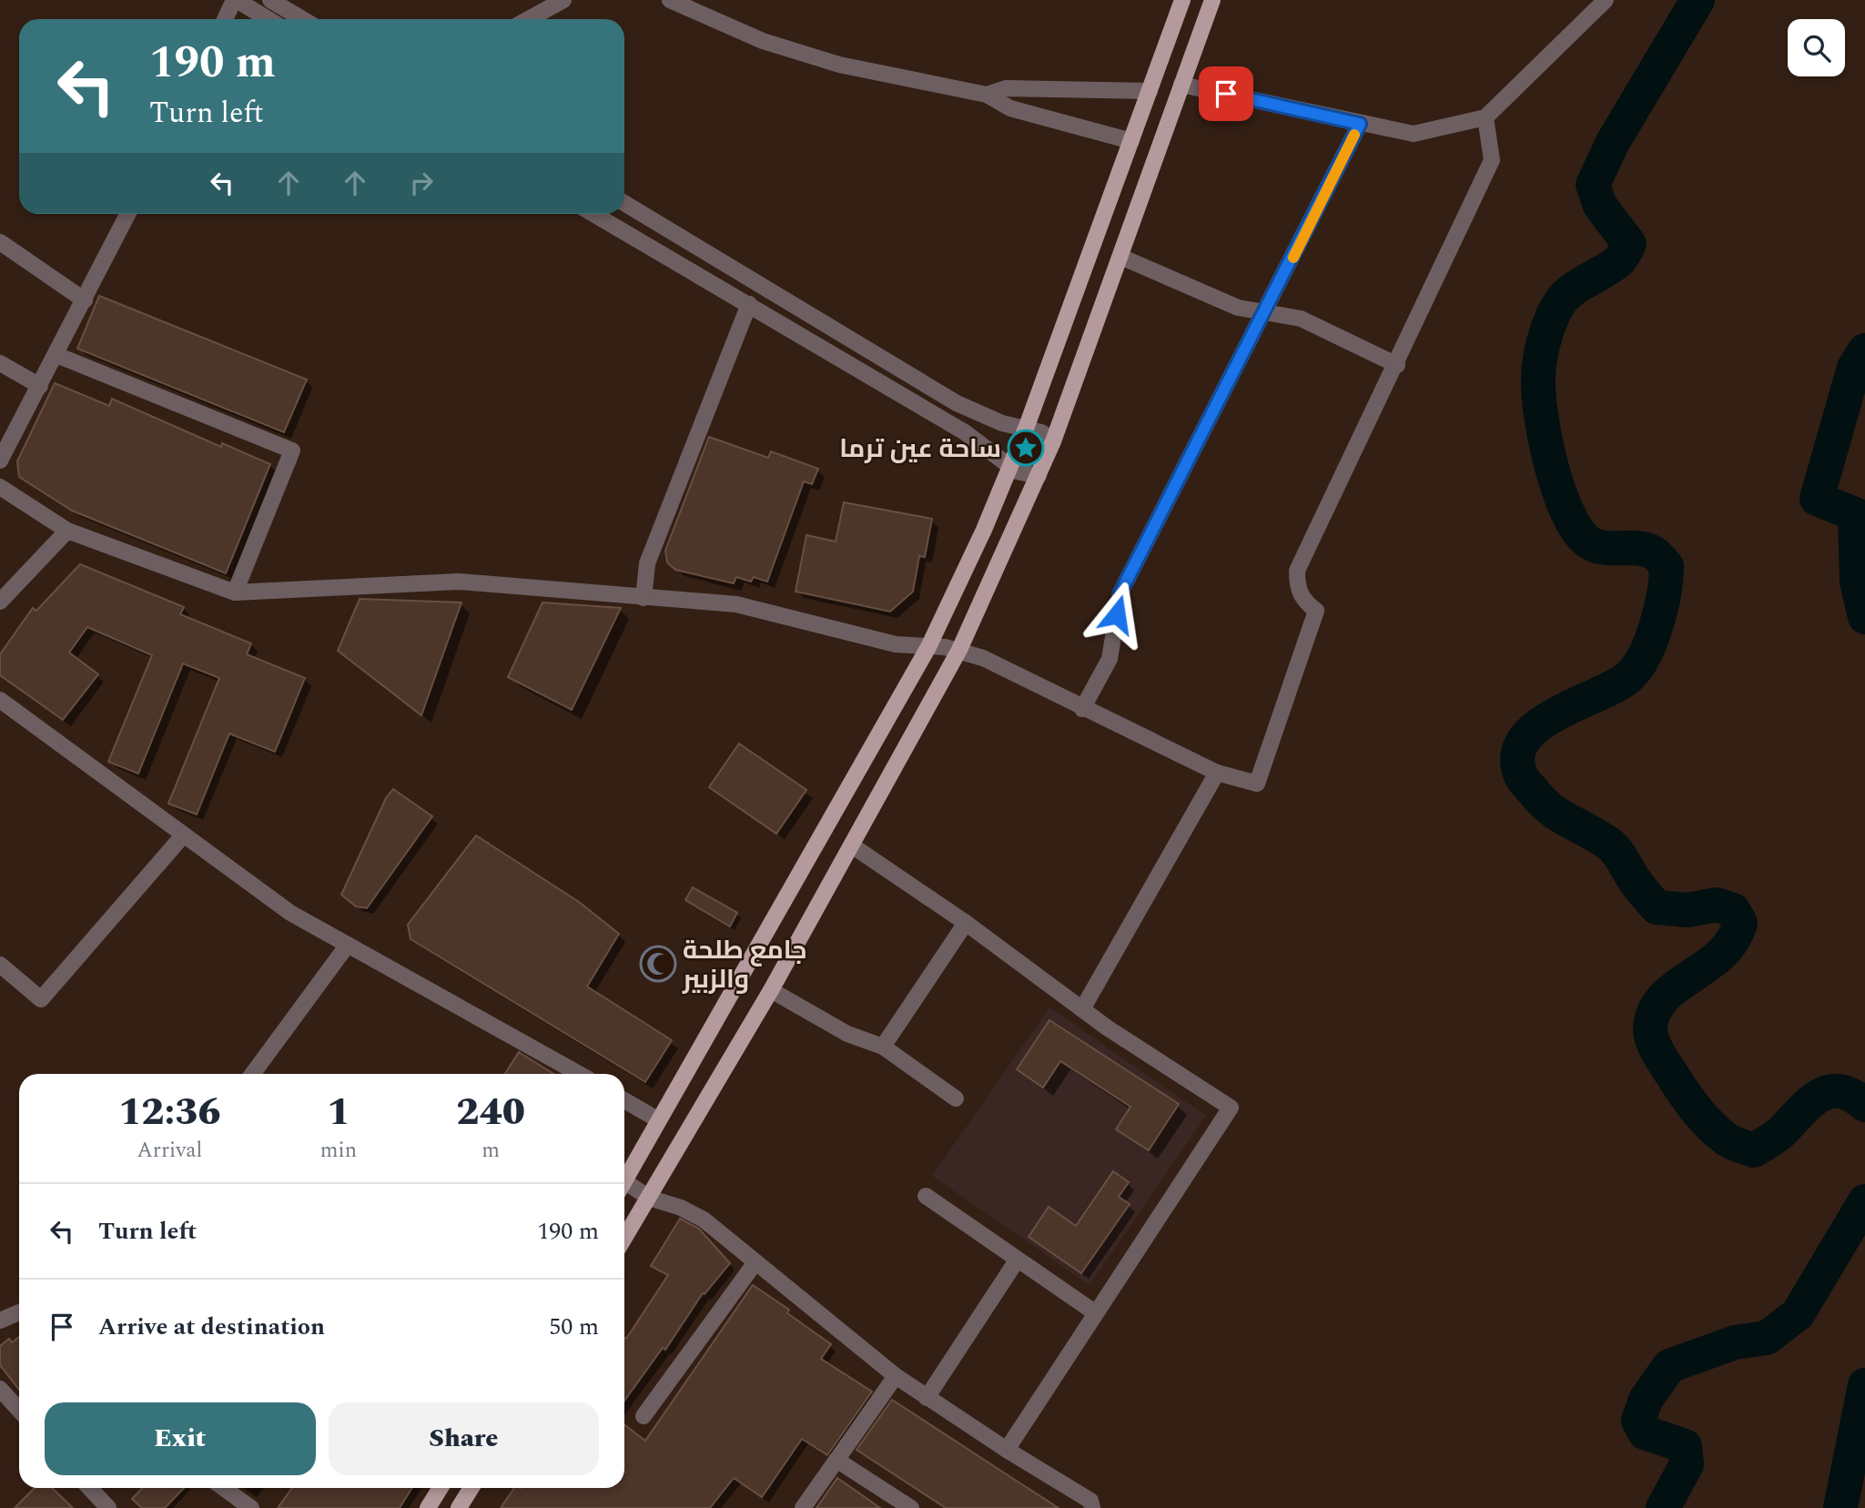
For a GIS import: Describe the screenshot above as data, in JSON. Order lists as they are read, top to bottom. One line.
{"places":{"place":["ساحة عين ترما"],"mosque":["جامع طلحة والزبير"]},"page":{"turn":["190 m","Turn left"],"eta":["12:36","Arrival","1","min","240","m"],"list":[{"name":"Turn left","value":"190 m"},{"name":"Arrive at destination","value":"50 m"}],"buttons":["Exit","Share"]}}
